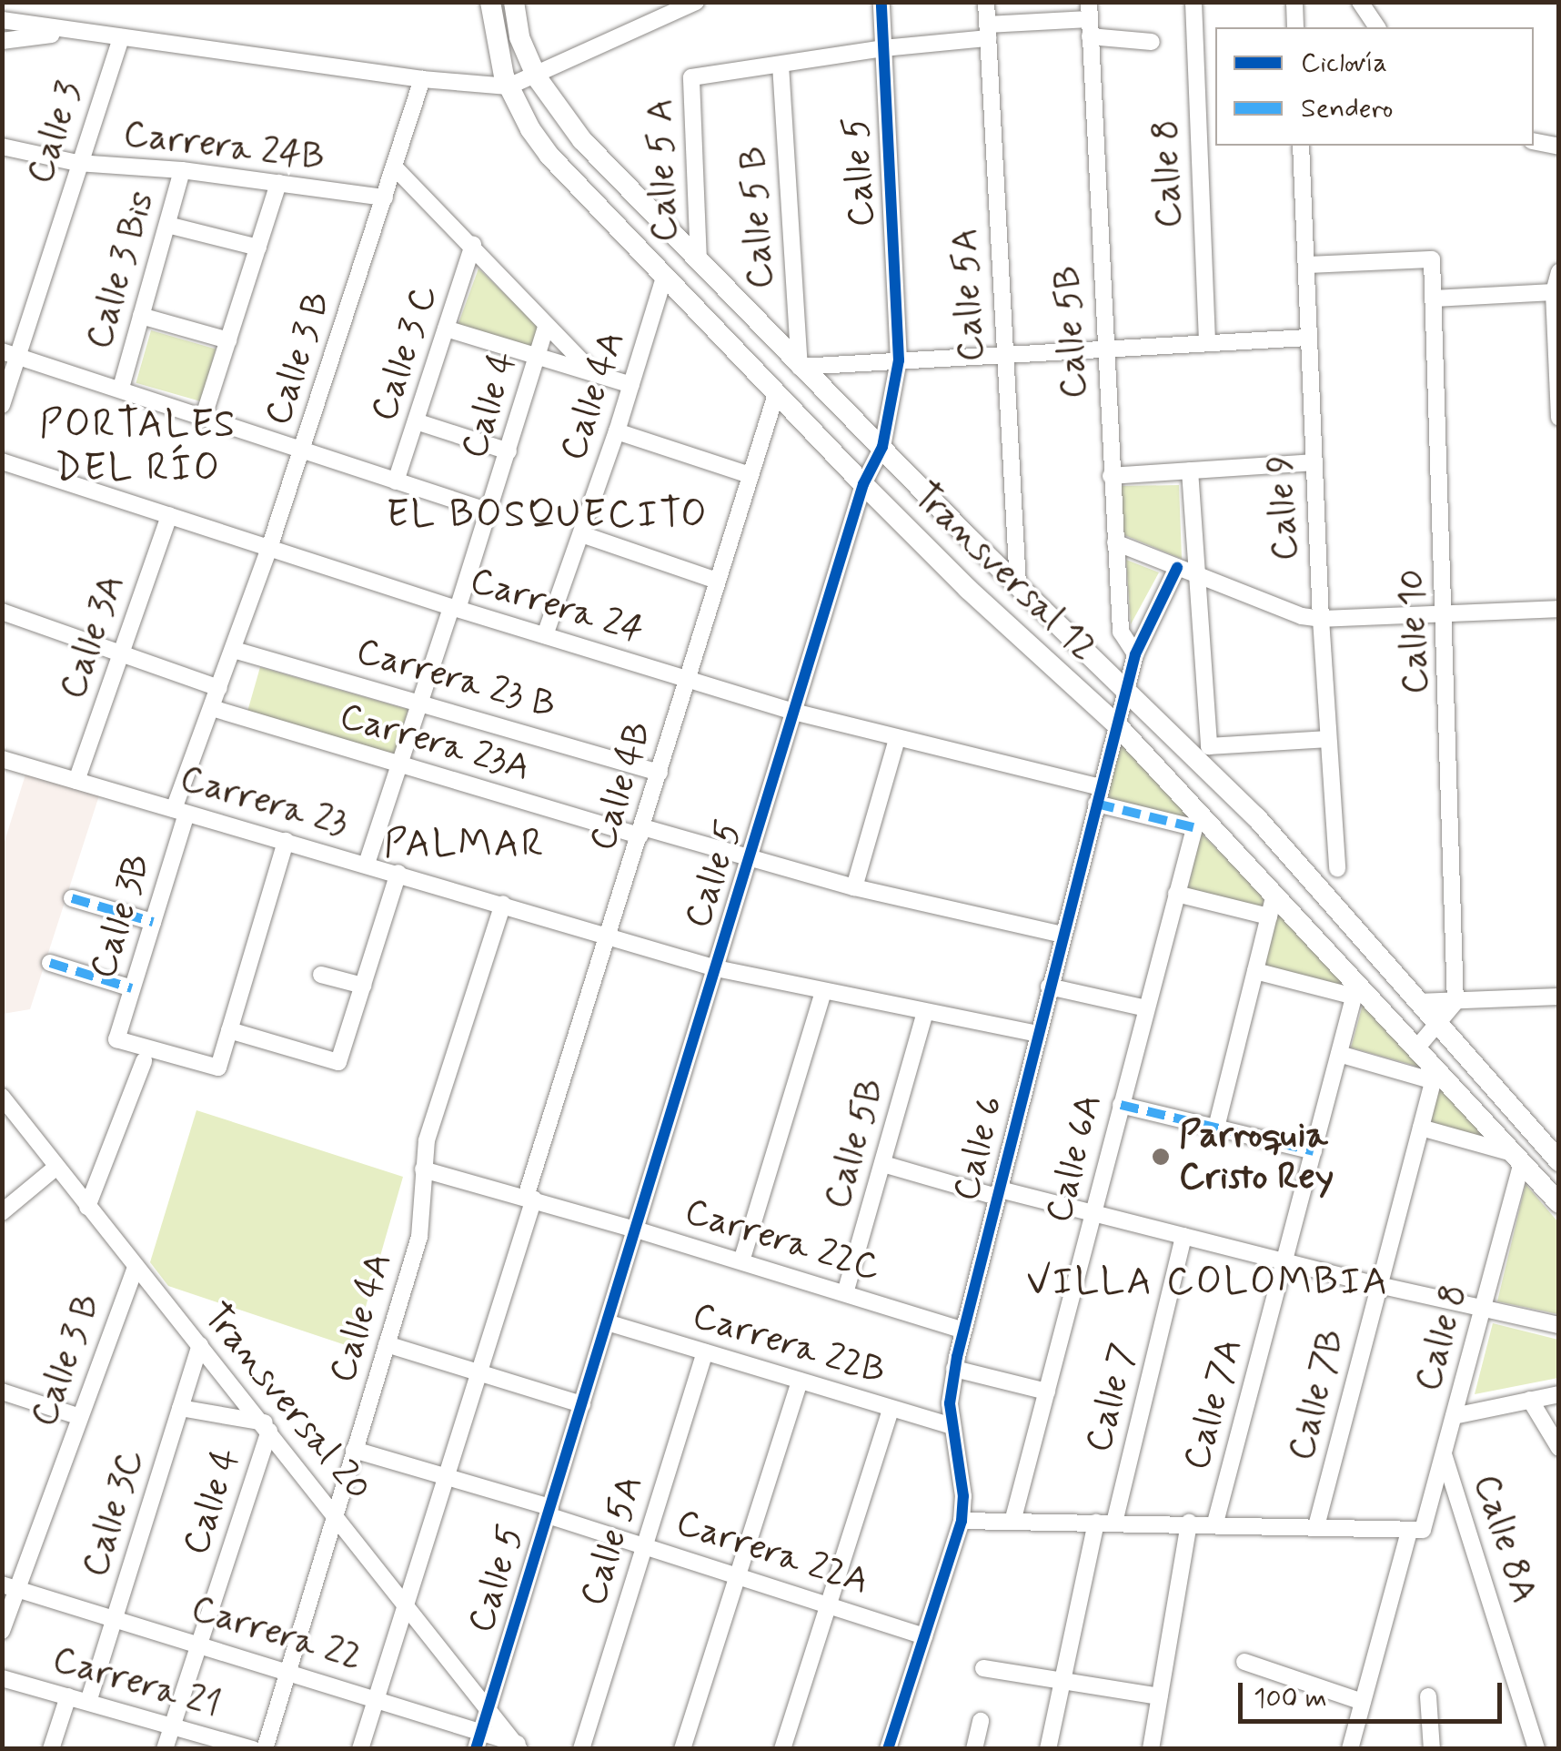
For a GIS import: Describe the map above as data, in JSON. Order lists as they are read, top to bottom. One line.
{"streets":{"main road":["Transversal 12"],"street":["Calle 3","Carrera 24B","Calle 5 A","Calle 5","Calle 8","Calle 5 B","Calle 3 Bis","Calle 5A","Calle 5B","Calle 3 C","Calle 3 B","Calle 4A","Calle 4","Calle 9","Carrera 24","Calle 10","Calle 3A","Carrera 23 B","Carrera 23A","Calle 4B","Carrera 23","Calle 3B","Calle 6","Calle 6A","Carrera 22C","Carrera 22B","Calle 7B","Calle 7","Transversal 20","Calle 7A","Calle 3C","Calle 8A","Carrera 22A","Carrera 22","Carrera 21"]},"crossings":[["Calle 3","Carrera 24B"],["Carrera 24B","Calle 3 Bis"],["Carrera 24B","Calle 3 B"],["Calle 5 A","Calle 5 B"],["Calle 5 A","Transversal 12"],["Calle 5","Transversal 12"],["Calle 5","Carrera 24"],["Calle 5","Carrera 23A"],["Calle 5","Carrera 23"],["Calle 5","Carrera 22C"],["Calle 5","Carrera 22B"],["Calle 5","Transversal 20"],["Calle 5","Carrera 22A"],["Calle 5","Carrera 22"],["Calle 8","Transversal 12"],["Calle 8","Calle 8A"],["Calle 5 B","Transversal 12"],["Calle 5A","Transversal 12"],["Calle 5A","Carrera 22B"],["Calle 5A","Carrera 22A"],["Calle 5B","Carrera 23"],["Calle 5B","Calle 6"],["Calle 5B","Carrera 22C"],["Calle 3 B","Carrera 24"],["Calle 3 B","Carrera 23 B"],["Calle 3 B","Carrera 23A"],["Calle 3 B","Carrera 23"],["Calle 3 B","Calle 3B"],["Calle 3 B","Transversal 20"],["Calle 3 B","Carrera 22"],["Calle 4A","Transversal 12"],["Calle 4A","Carrera 24"],["Calle 4A","Carrera 23"],["Calle 4A","Carrera 22C"],["Calle 4A","Transversal 20"],["Calle 4A","Carrera 22A"],["Calle 4A","Carrera 22"],["Calle 4","Carrera 24"],["Calle 4","Carrera 23 B"],["Calle 4","Carrera 23A"],["Calle 4","Carrera 23"],["Calle 4","Transversal 20"],["Calle 4","Carrera 22"],["Calle 4","Carrera 21"],["Calle 9","Calle 10"],["Transversal 12","Carrera 24"],["Transversal 12","Calle 4B"],["Transversal 12","Calle 6"],["Transversal 12","Calle 6A"],["Transversal 12","Calle 7B"],["Transversal 12","Calle 7A"],["Carrera 24","Calle 3A"],["Carrera 24","Calle 4B"],["Carrera 24","Calle 6"],["Carrera 24","Calle 6A"],["Calle 3A","Carrera 23"],["Carrera 23 B","Calle 4B"],["Carrera 23A","Calle 4B"],["Carrera 23A","Calle 6"],["Calle 4B","Carrera 23"],["Calle 4B","Carrera 22C"],["Calle 4B","Transversal 20"],["Calle 4B","Carrera 22A"],["Calle 4B","Carrera 22"],["Carrera 23","Calle 3B"],["Carrera 23","Calle 6"],["Calle 6","Carrera 22C"],["Calle 6","Carrera 22B"],["Calle 6","Carrera 22A"],["Transversal 20","Calle 3C"],["Transversal 20","Carrera 22"],["Calle 3C","Carrera 22"],["Calle 3C","Carrera 21"]],"districts":["PORTALES DEL RÍO","EL BOSQUECITO","PALMAR","VILLA COLOMBIA"],"places":["Parroquia Cristo Rey"],"legend":["Ciclovía","Sendero"],"scale_bar":"100 m"}
